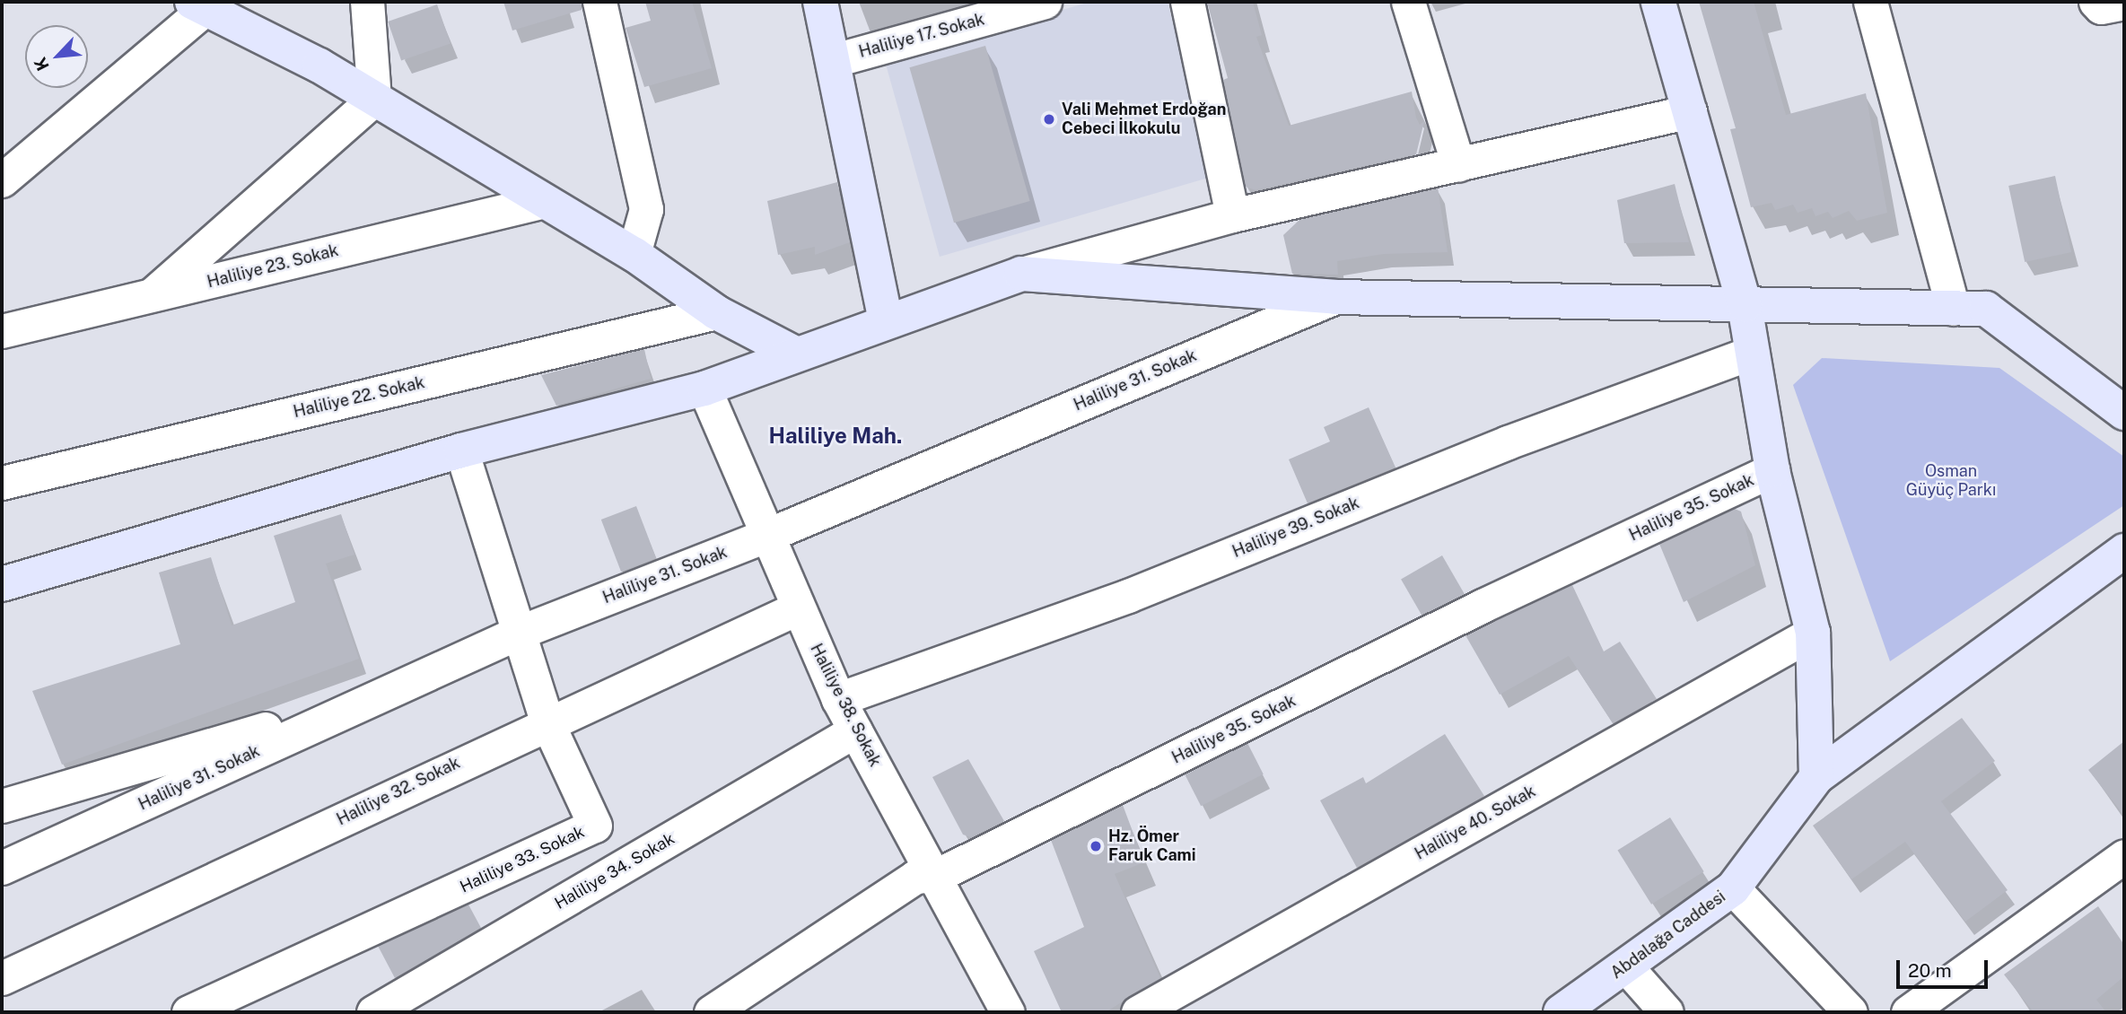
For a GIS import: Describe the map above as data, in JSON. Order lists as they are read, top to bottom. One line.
{"streets":{"street":["Haliliye 17. Sokak","Haliliye 23. Sokak","Haliliye 31. Sokak","Haliliye 22. Sokak","Haliliye 35. Sokak","Haliliye 39. Sokak","Haliliye 38. Sokak","Haliliye 32. Sokak","Haliliye 40. Sokak","Haliliye 33. Sokak","Haliliye 34. Sokak","Abdalağa Caddesi"]},"crossings":[["Haliliye 31. Sokak","Haliliye 38. Sokak"],["Haliliye 31. Sokak","Haliliye 33. Sokak"],["Haliliye 35. Sokak","Haliliye 38. Sokak"],["Haliliye 39. Sokak","Haliliye 38. Sokak"],["Haliliye 38. Sokak","Haliliye 32. Sokak"],["Haliliye 38. Sokak","Haliliye 34. Sokak"],["Haliliye 32. Sokak","Haliliye 33. Sokak"]],"districts":["Haliliye Mah."],"parks":["Osman Güyüç Parkı"],"places":["Vali Mehmet Erdoğan Cebeci İlkokulu","Hz. Ömer Faruk Cami"],"scale_bar":"20 m","north":"bottom left"}
